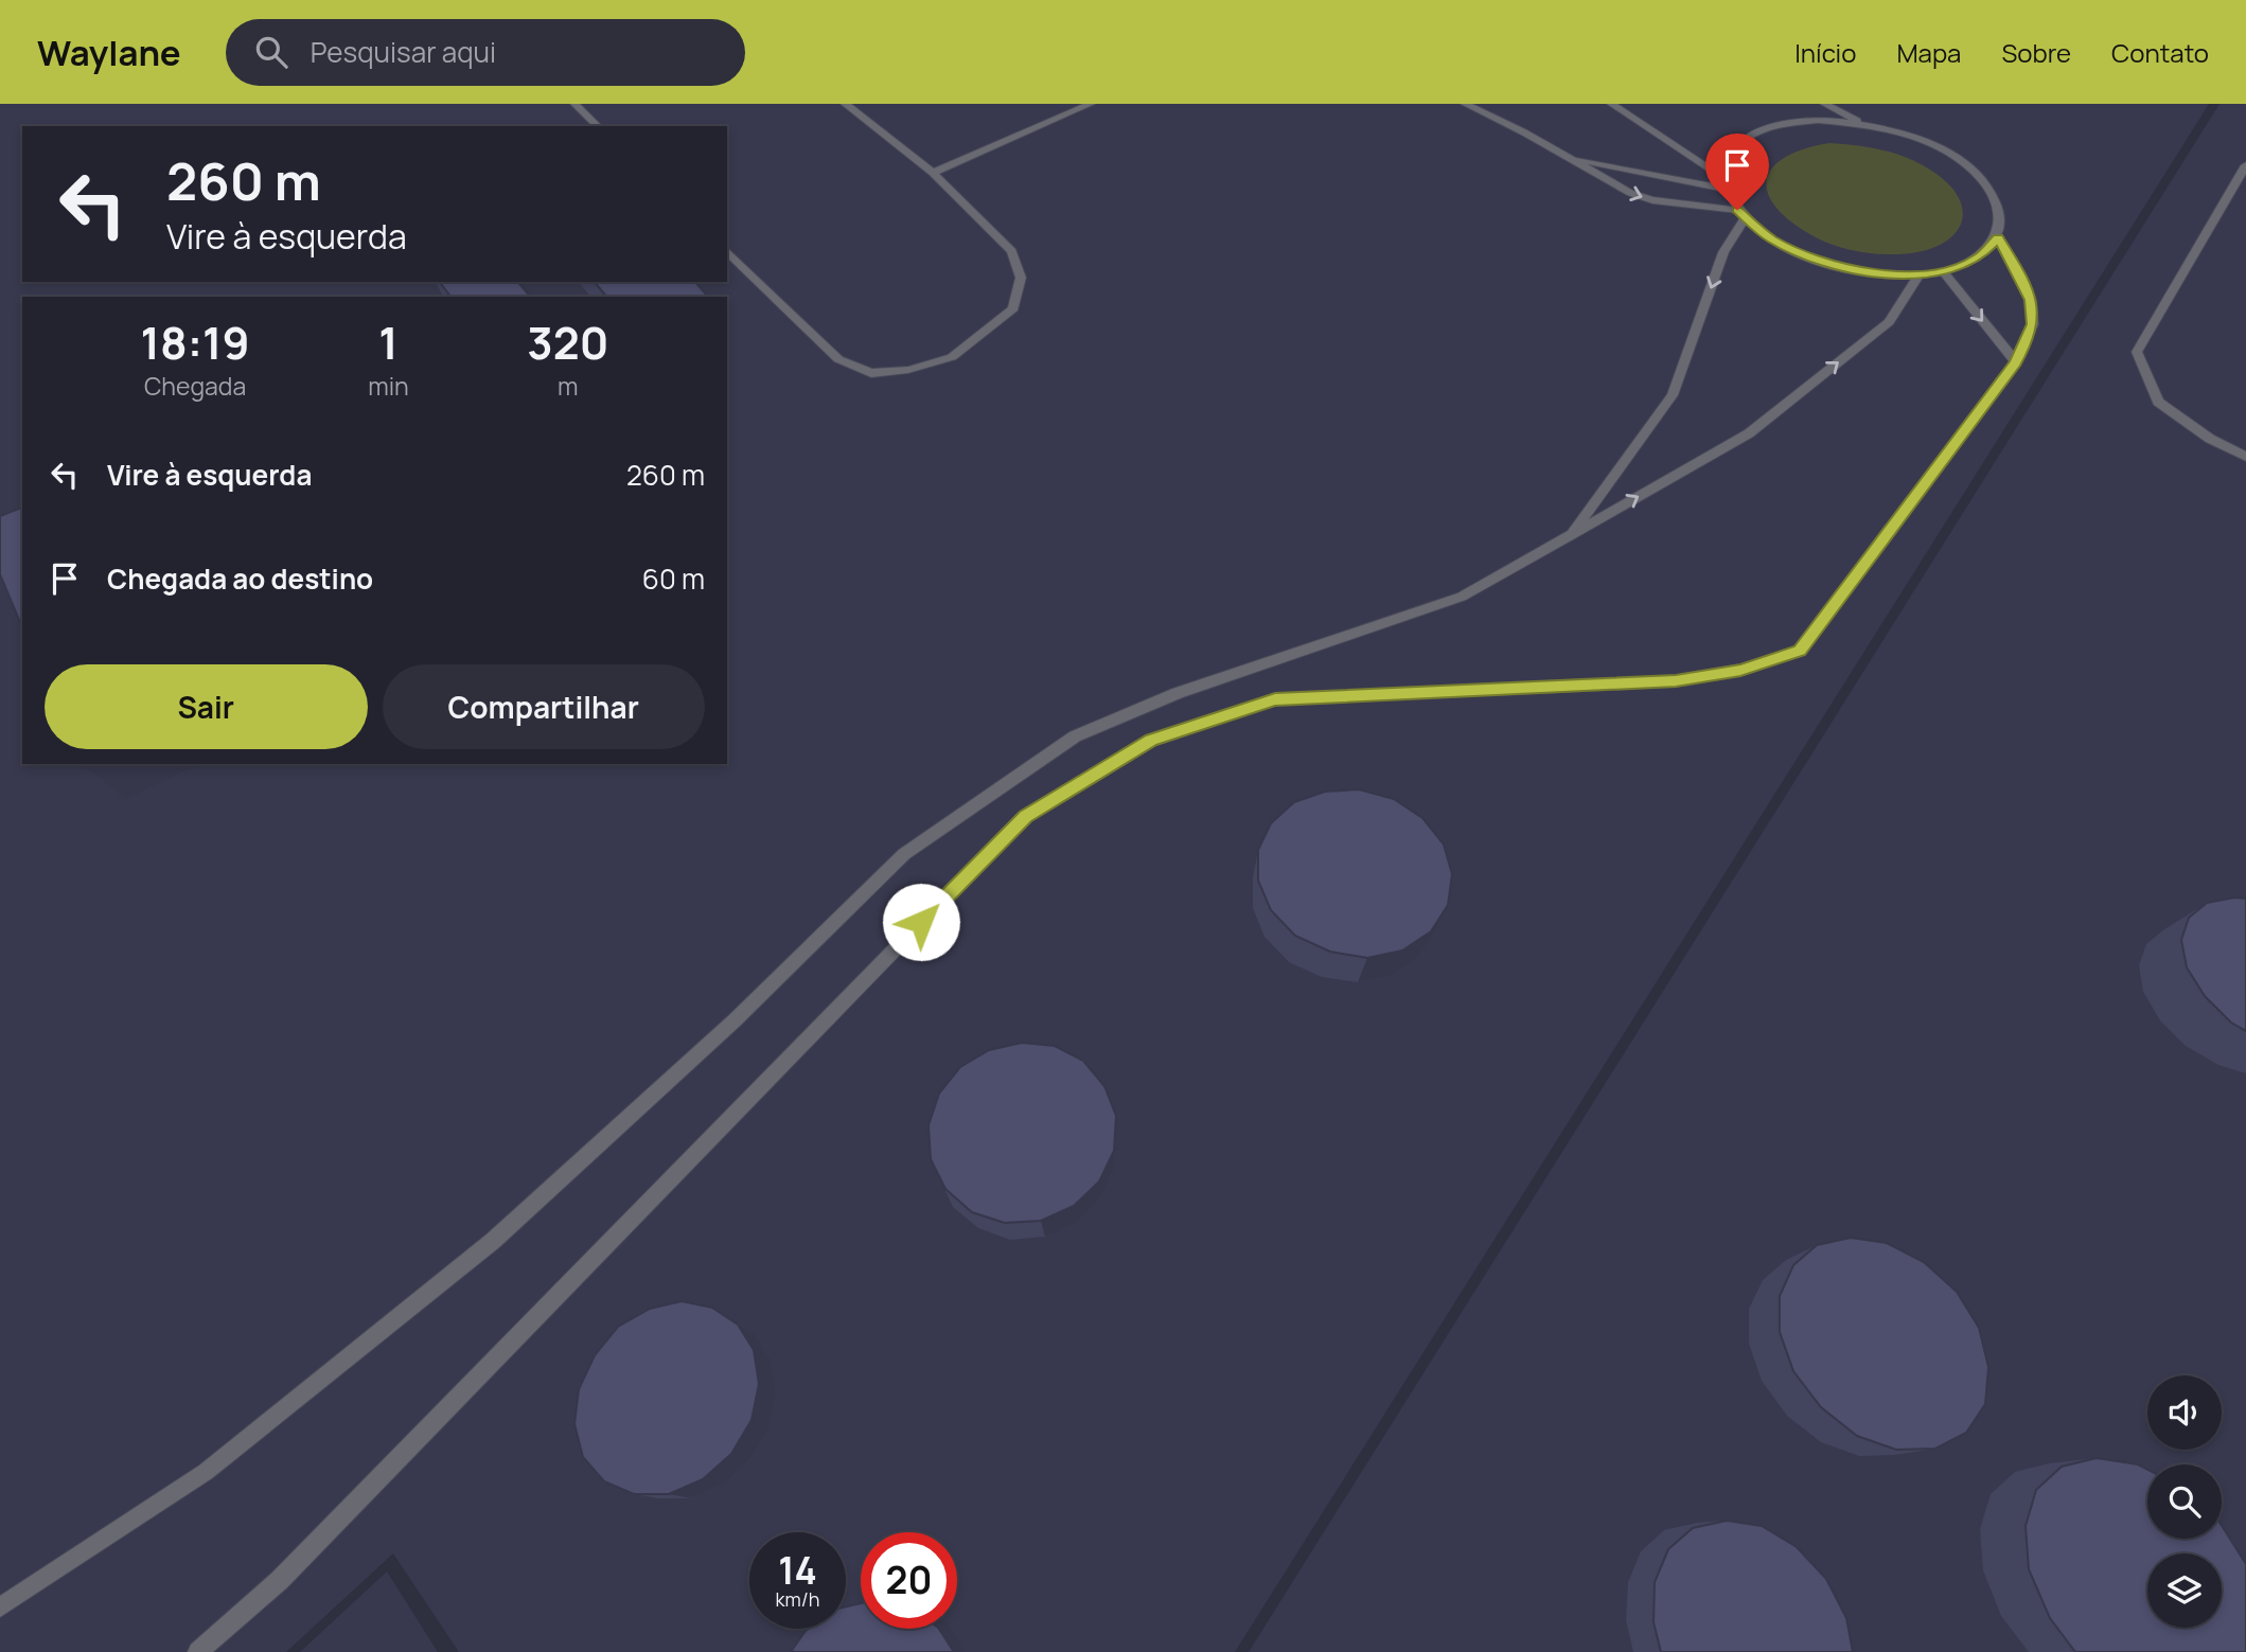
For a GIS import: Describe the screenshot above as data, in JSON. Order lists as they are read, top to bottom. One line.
{"page":{"header":"Waylane","search":"Pesquisar aqui","nav":["Início","Mapa","Sobre","Contato"],"turn":["260 m","Vire à esquerda"],"eta":["18:19","Chegada","1","min","320","m"],"list":[{"name":"Vire à esquerda","value":"260 m"},{"name":"Chegada ao destino","value":"60 m"}],"buttons":["Sair","Compartilhar"],"speed":"14 km/h","limit":"20"}}
